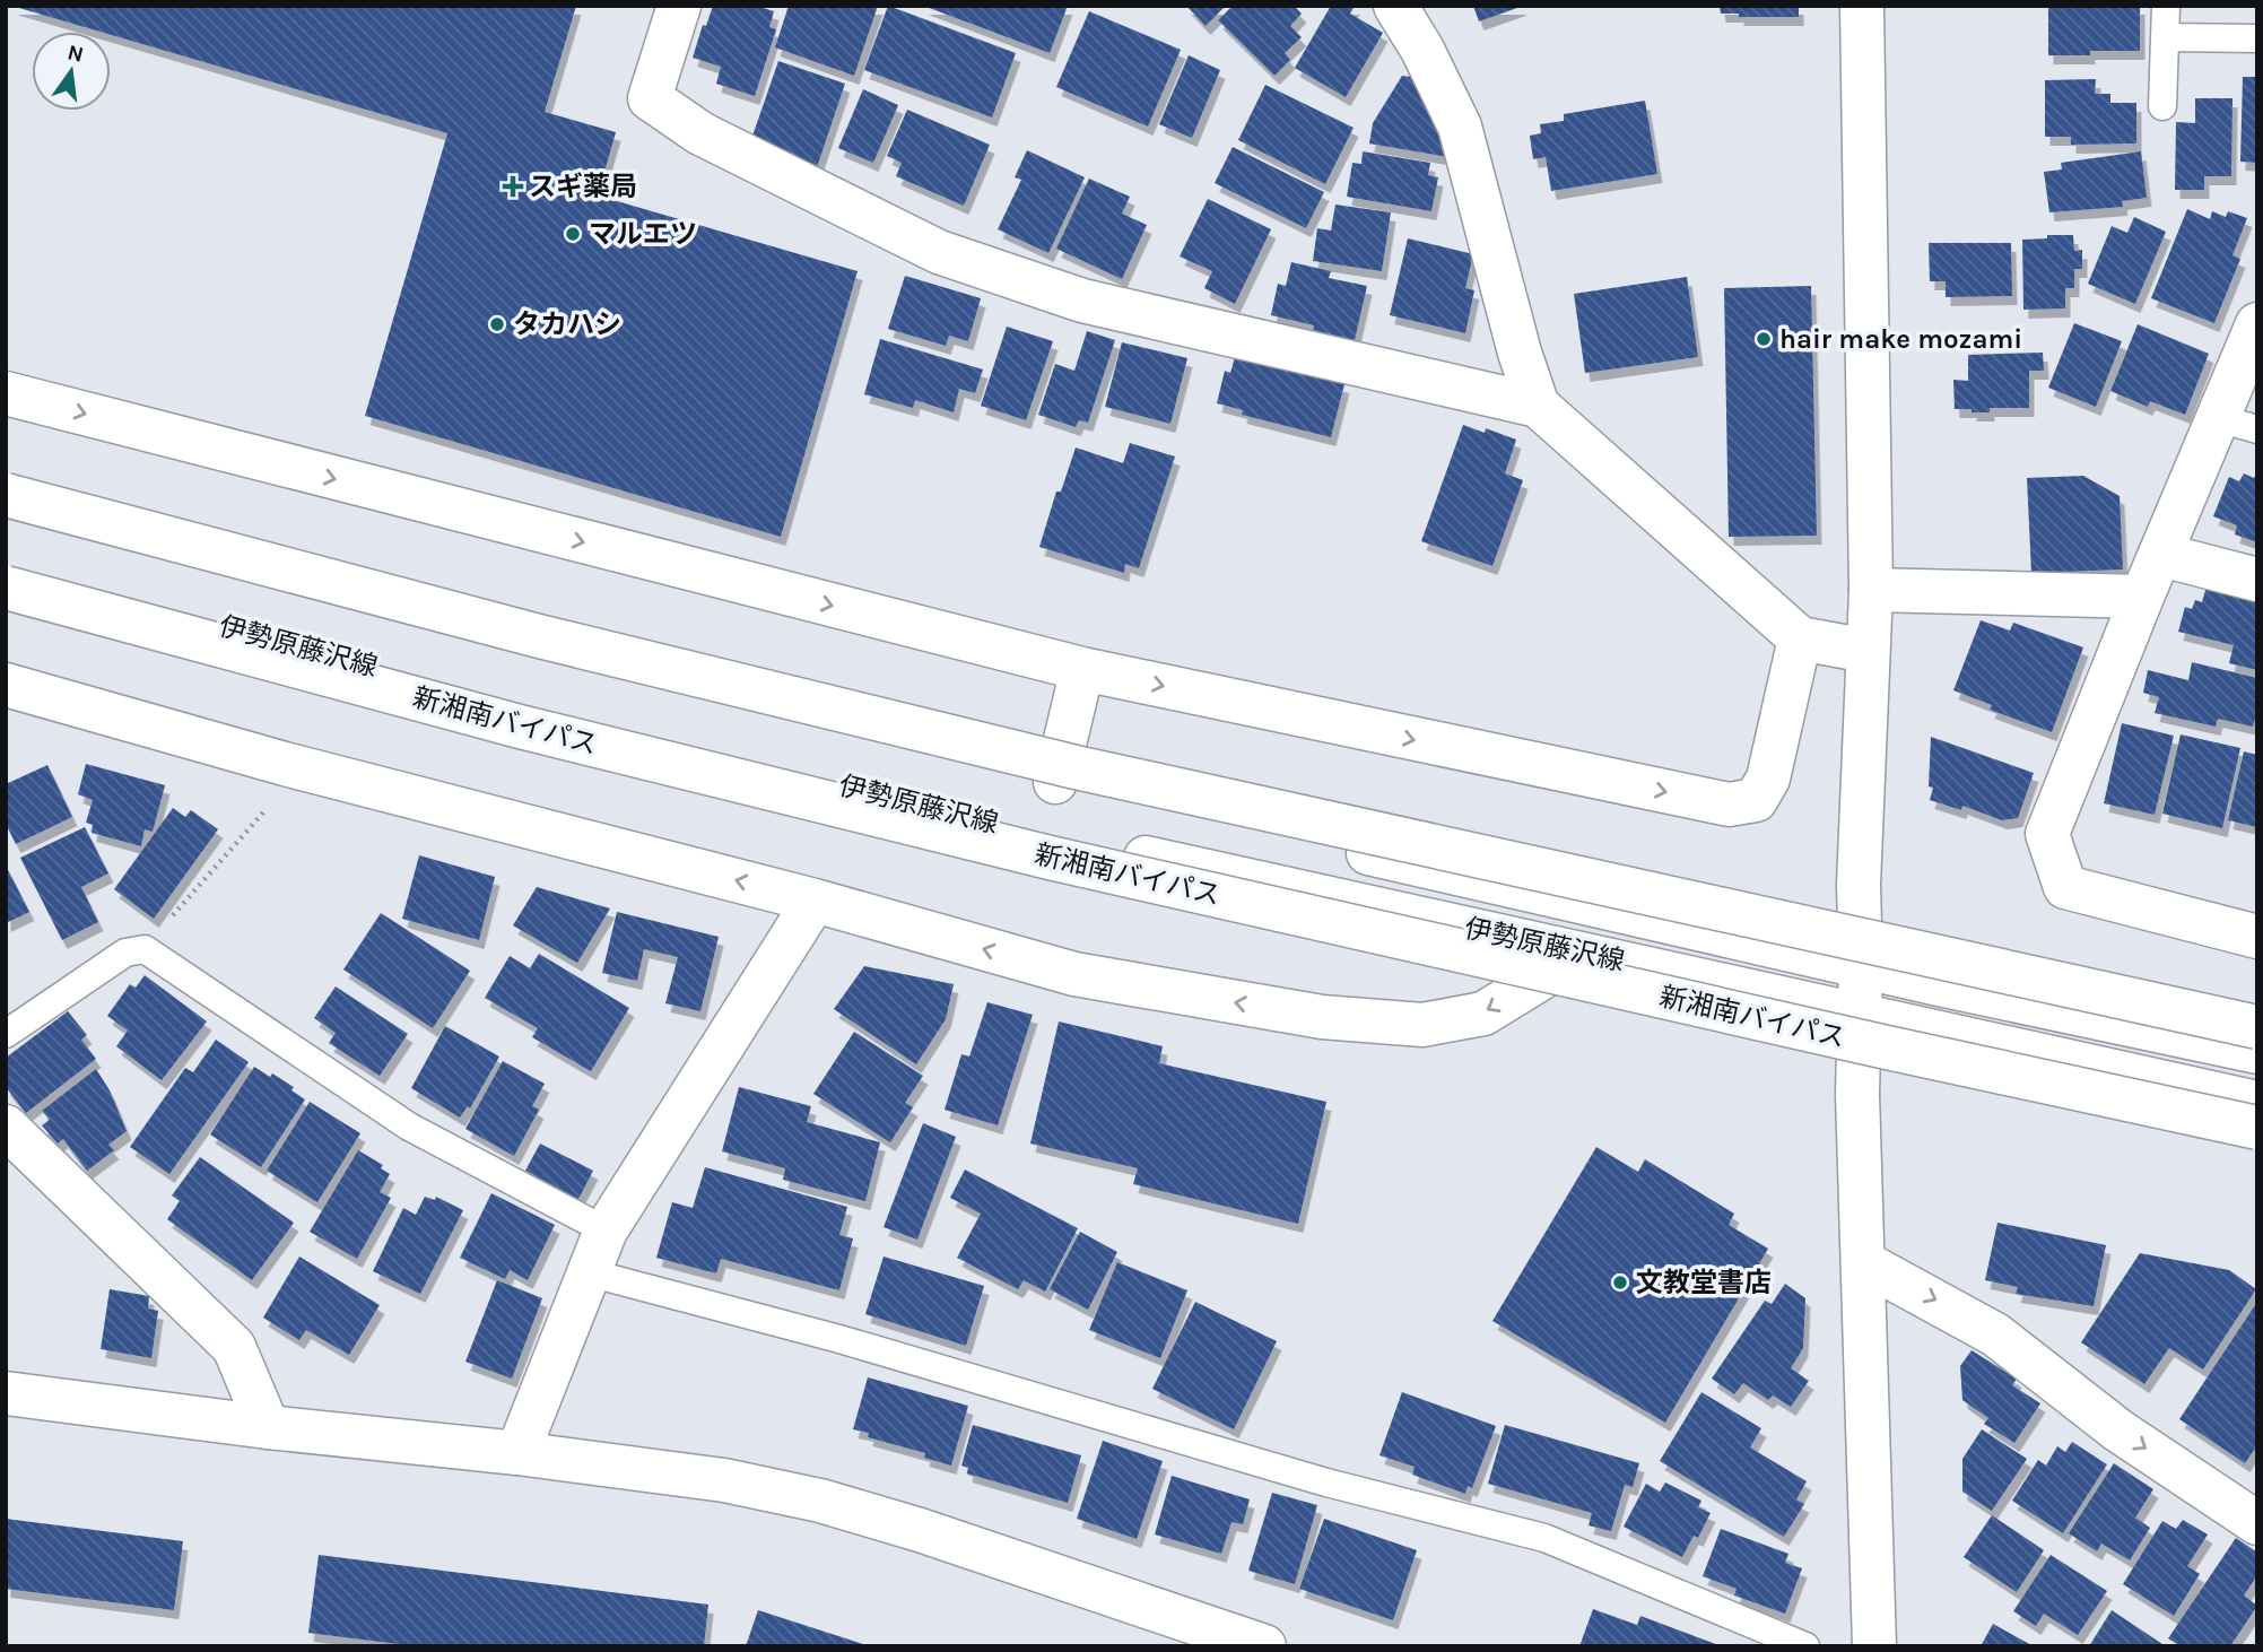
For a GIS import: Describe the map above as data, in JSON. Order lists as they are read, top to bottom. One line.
{"streets":{"main road":["伊勢原藤沢線","新湘南バイパス"]},"places":{"health":["スギ薬局"],"other":["マルエツ","タカハシ","hair make mozami","文教堂書店"]},"north":"top"}
